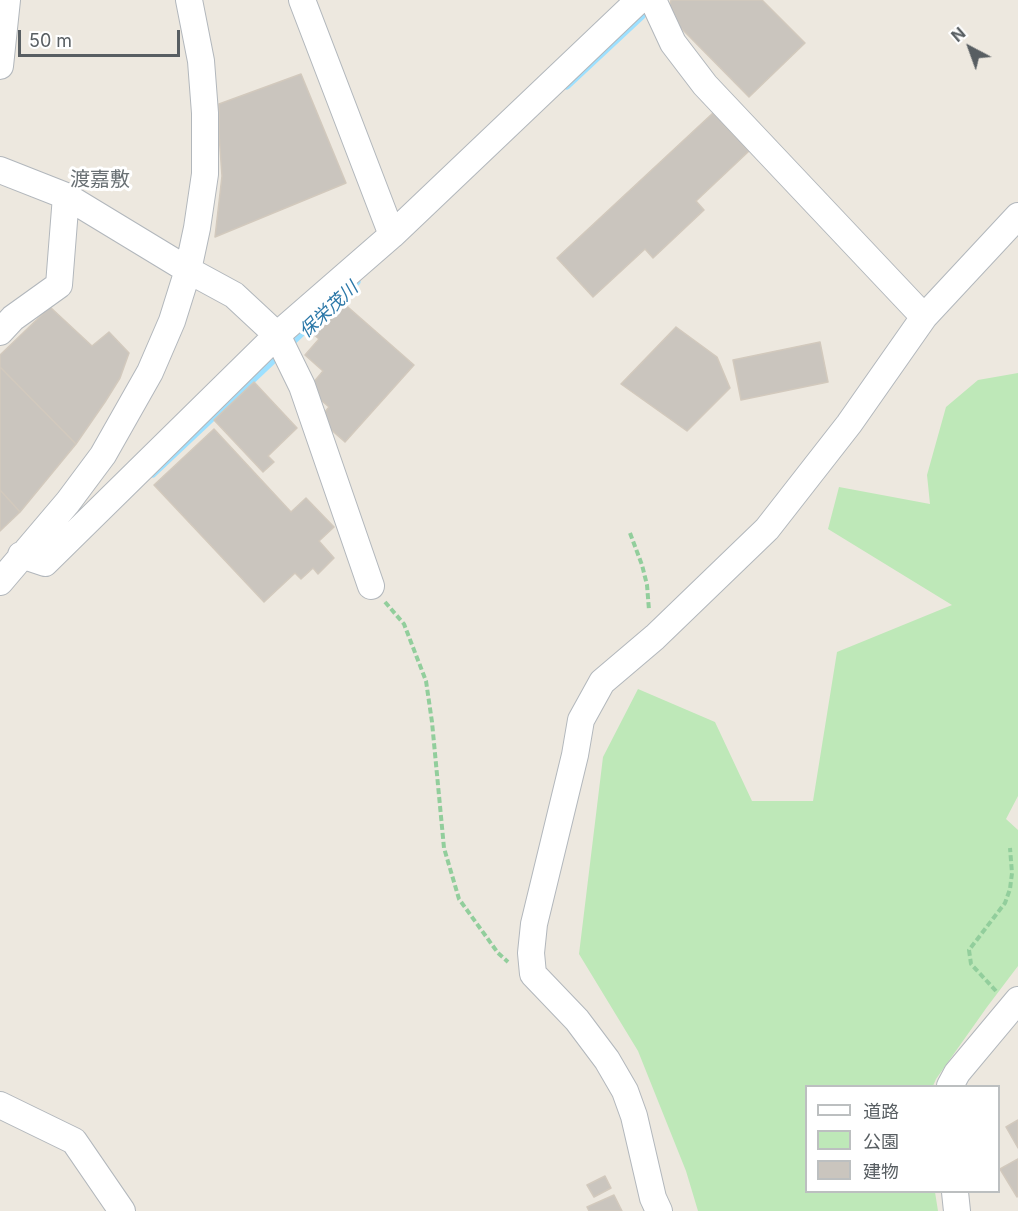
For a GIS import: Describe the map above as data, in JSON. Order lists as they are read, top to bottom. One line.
{"districts":["渡嘉敷"],"water":["保栄茂川"],"legend":["道路","公園","建物"],"scale_bar":"50 m","north":"top left"}
